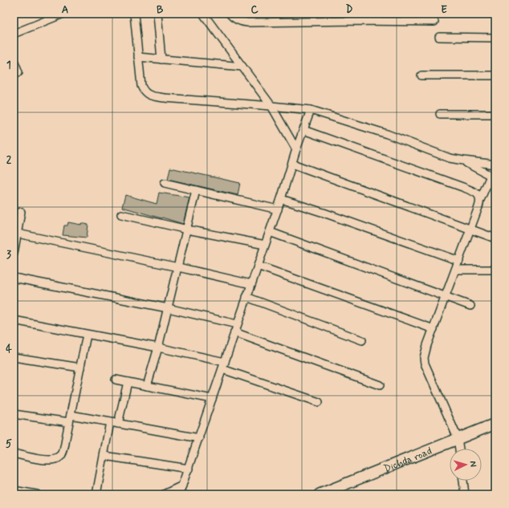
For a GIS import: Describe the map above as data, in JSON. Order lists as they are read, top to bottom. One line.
{"streets":{"main road":["Dichda road"]},"north":"right","grid":{"columns":["A","B","C","D","E"],"rows":["1","2","3","4","5"]}}
